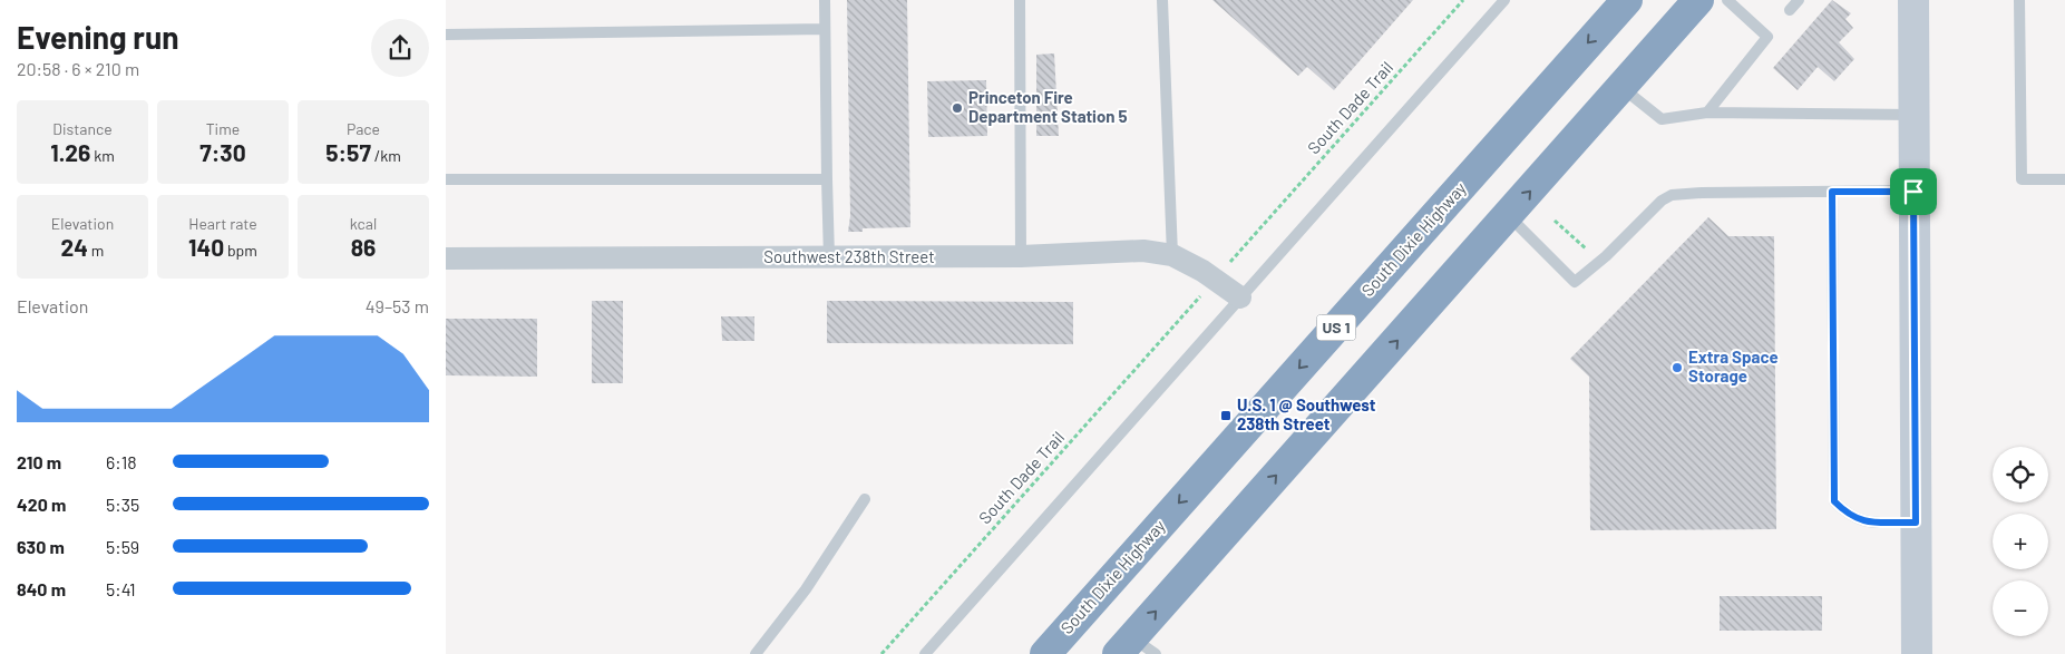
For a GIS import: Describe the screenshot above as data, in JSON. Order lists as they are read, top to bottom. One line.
{"streets":{"highway":["South Dixie Highway","US 1"],"street":["Southwest 238th Street"],"path":["South Dade Trail"]},"places":{"other":["Princeton Fire Department Station 5","Extra Space Storage"],"transit":["U.S. 1 @ Southwest 238th Street"]},"page":{"heading":["Evening run","20:58 · 6 × 210 m"],"stats":[["Distance","1.26 km"],["Time","7:30"],["Pace","5:57 /km"],["Elevation","24 m"],["Heart rate","140 bpm"],["kcal","86"]],"chart":["Elevation","49–53 m"],"list":[{"name":"210 m","note":"6:18"},{"name":"420 m","note":"5:35"},{"name":"630 m","note":"5:59"},{"name":"840 m","note":"5:41"}],"map_buttons":["+","−"]}}
